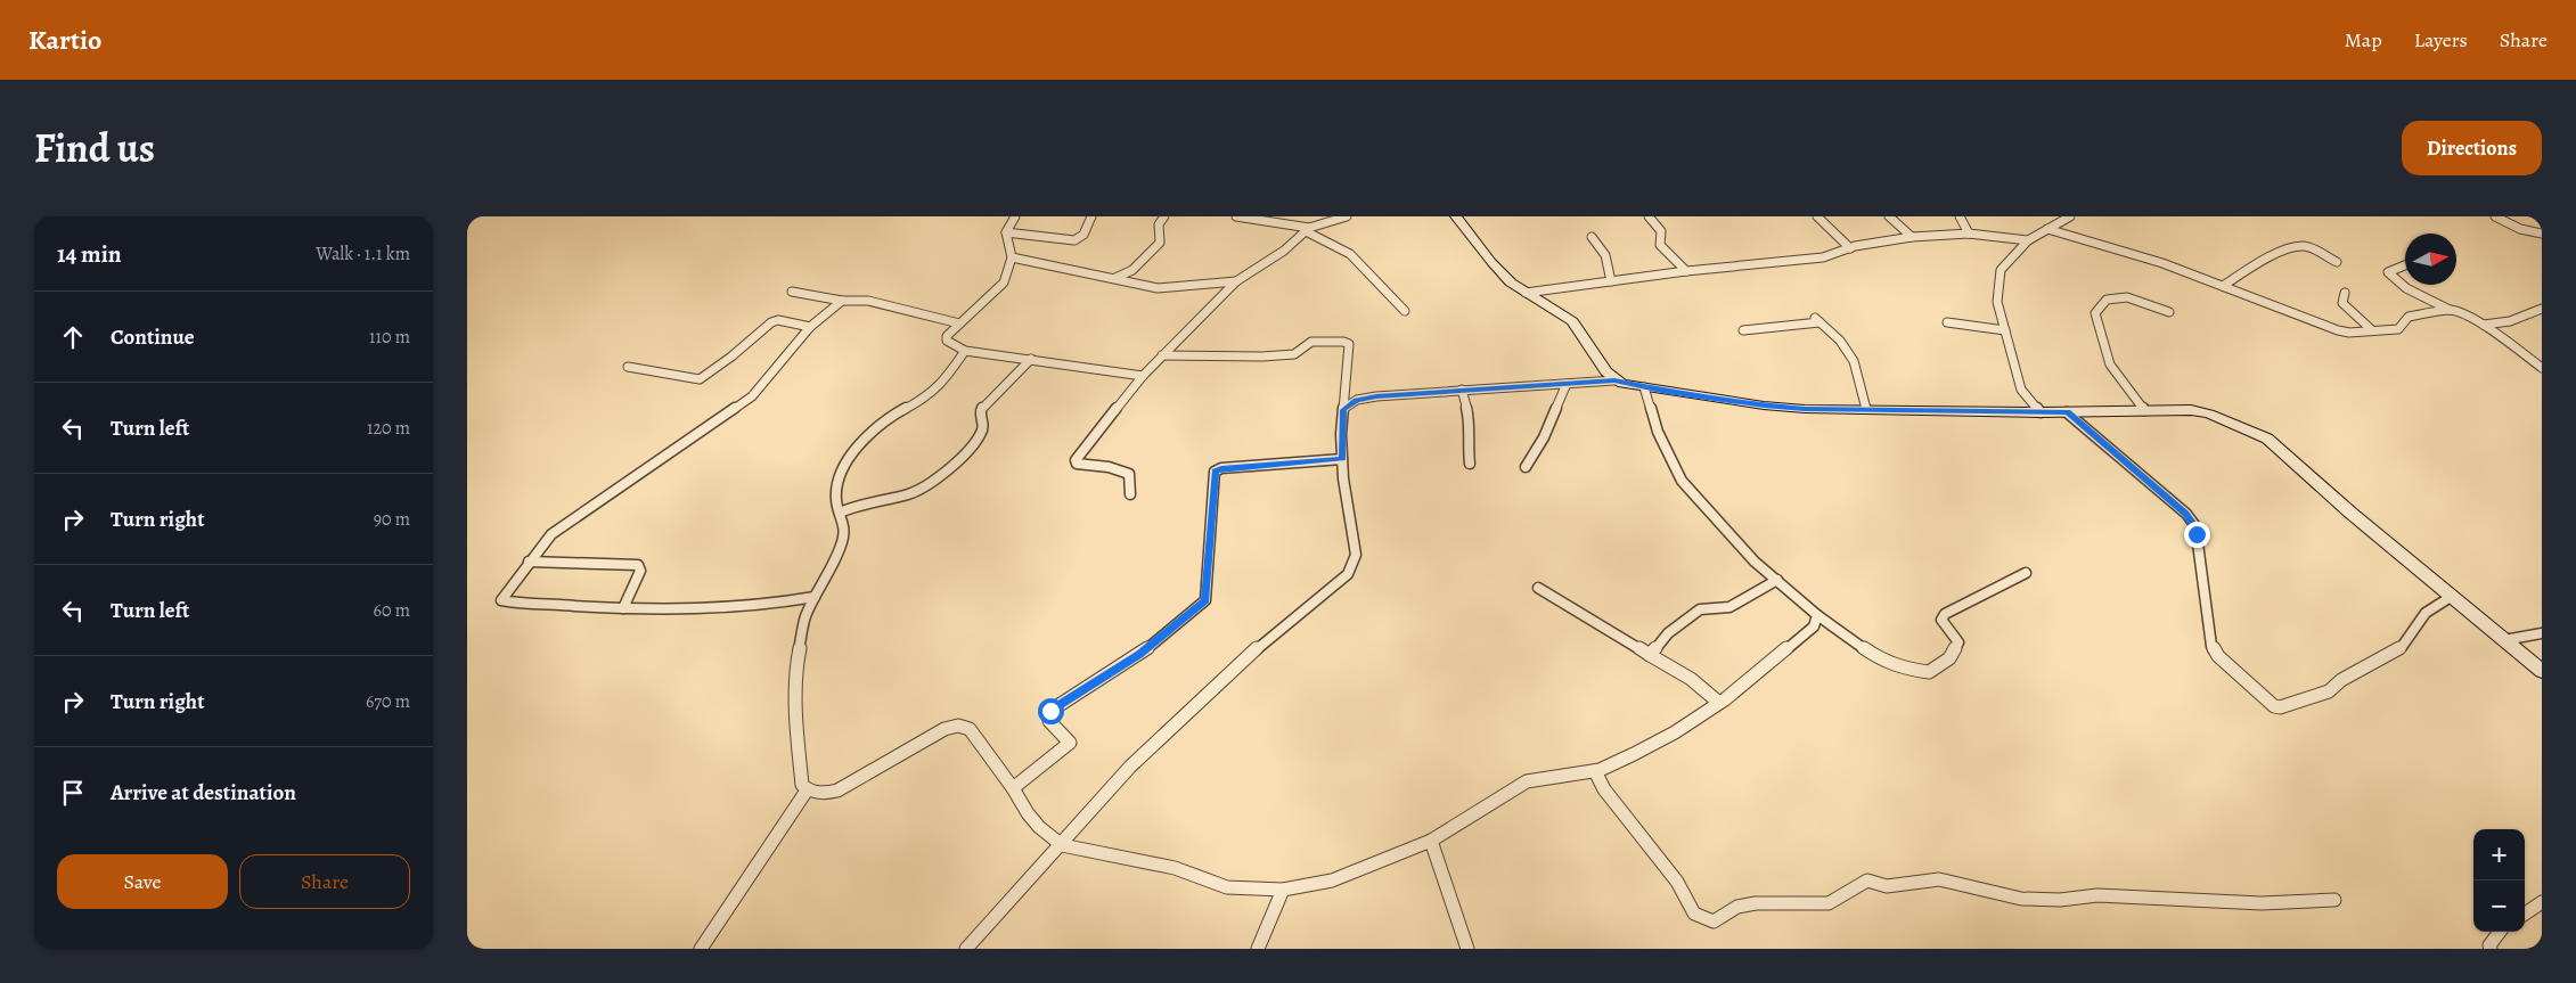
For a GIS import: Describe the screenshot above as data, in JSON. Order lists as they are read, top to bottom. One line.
{"north":"right","page":{"header":"Kartio","nav":["Map","Layers","Share"],"title":"Find us","buttons":["Directions",["Save","Share"]],"heading":["14 min","Walk · 1.1 km"],"list":[["Continue","110 m"],["Turn left","120 m"],["Turn right","90 m"],["Turn left","60 m"],["Turn right","670 m"],"Arrive at destination"],"map_buttons":["+","−"]}}
